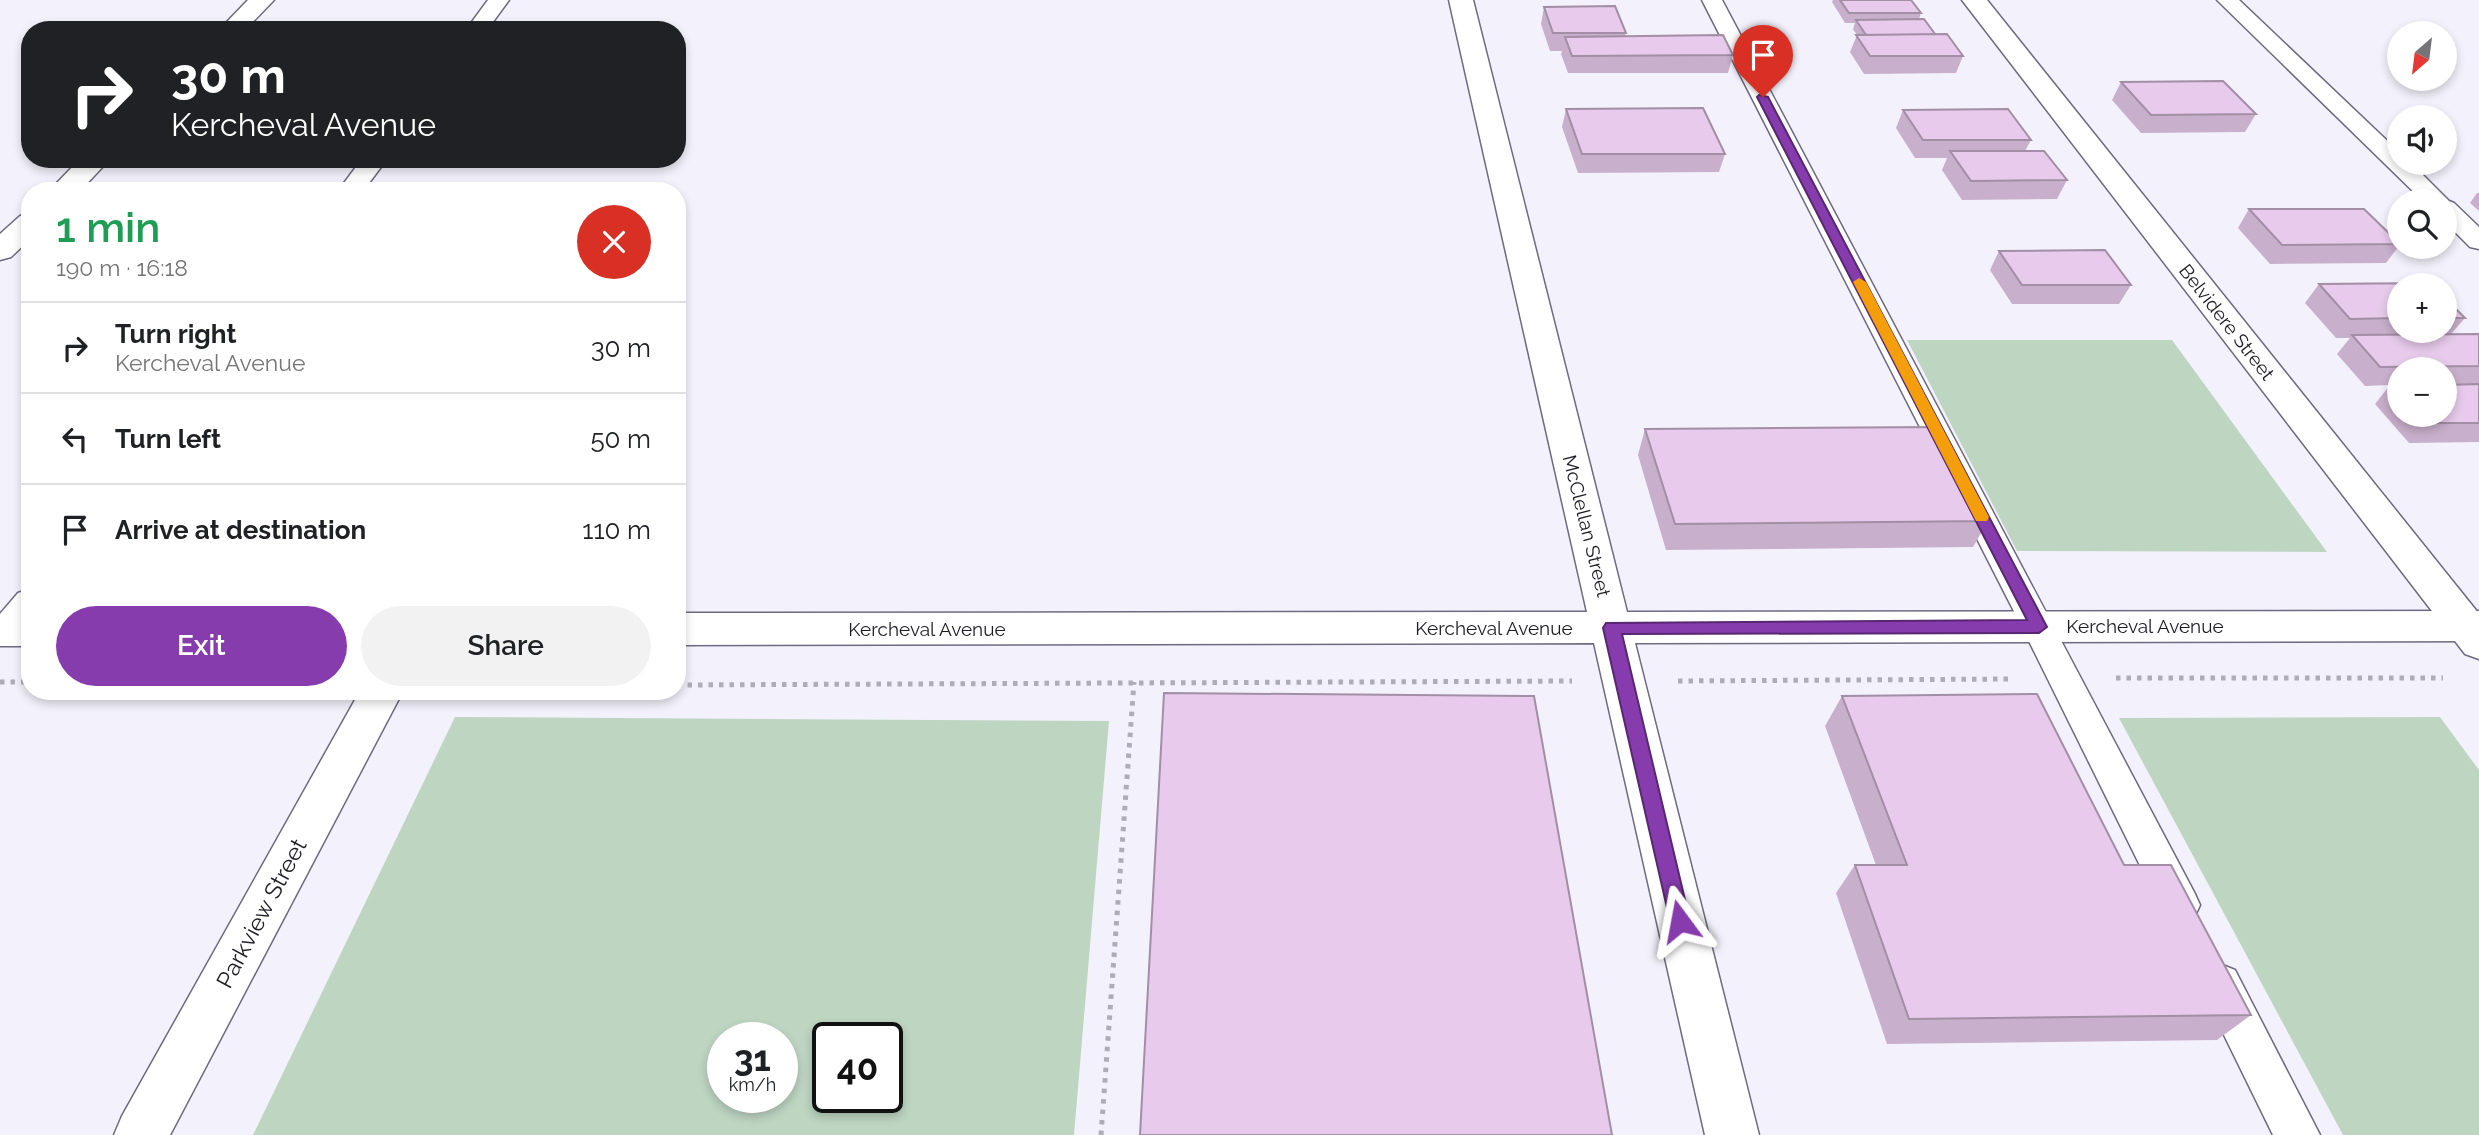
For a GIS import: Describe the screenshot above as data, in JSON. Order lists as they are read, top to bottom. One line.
{"streets":{"street":["Belvidere Street","McClellan Street","Kercheval Avenue","Parkview Street"]},"crossings":[["Belvidere Street","Kercheval Avenue"],["McClellan Street","Kercheval Avenue"]],"north":"bottom left","page":{"map_buttons":["+","−"],"turn":["30 m","Kercheval Avenue"],"heading":["1 min","190 m · 16:18"],"list":[{"name":"Turn right","note":"Kercheval Avenue","value":"30 m"},{"name":"Turn left","value":"50 m"},{"name":"Arrive at destination","value":"110 m"}],"buttons":["Exit","Share"],"speed":"31 km/h","limit":"40"}}
